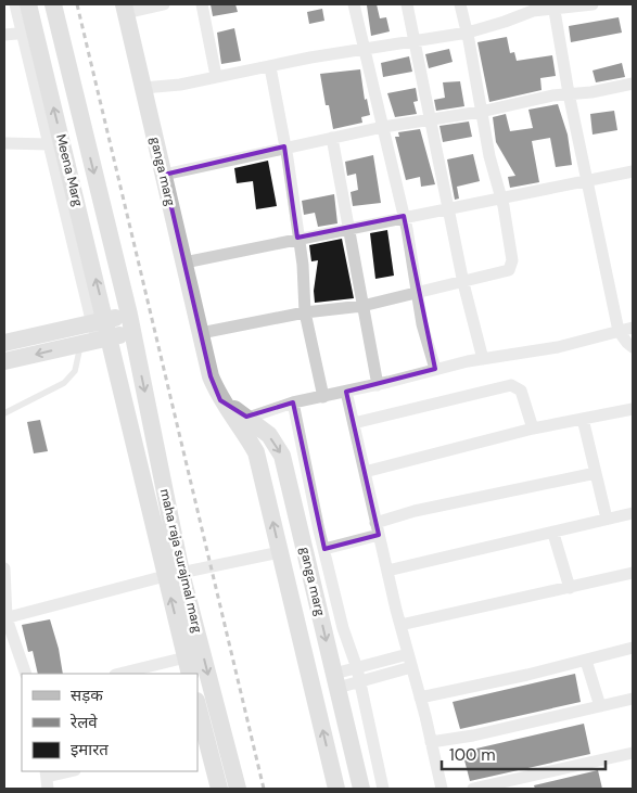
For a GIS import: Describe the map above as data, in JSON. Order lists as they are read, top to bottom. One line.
{"streets":{"street":["Meena Marg","ganga marg","maha raja surajmal marg"]},"crossings":[["Meena Marg","maha raja surajmal marg"]],"legend":["सड़क","रेलवे","इमारत"],"scale_bar":"100 m"}
